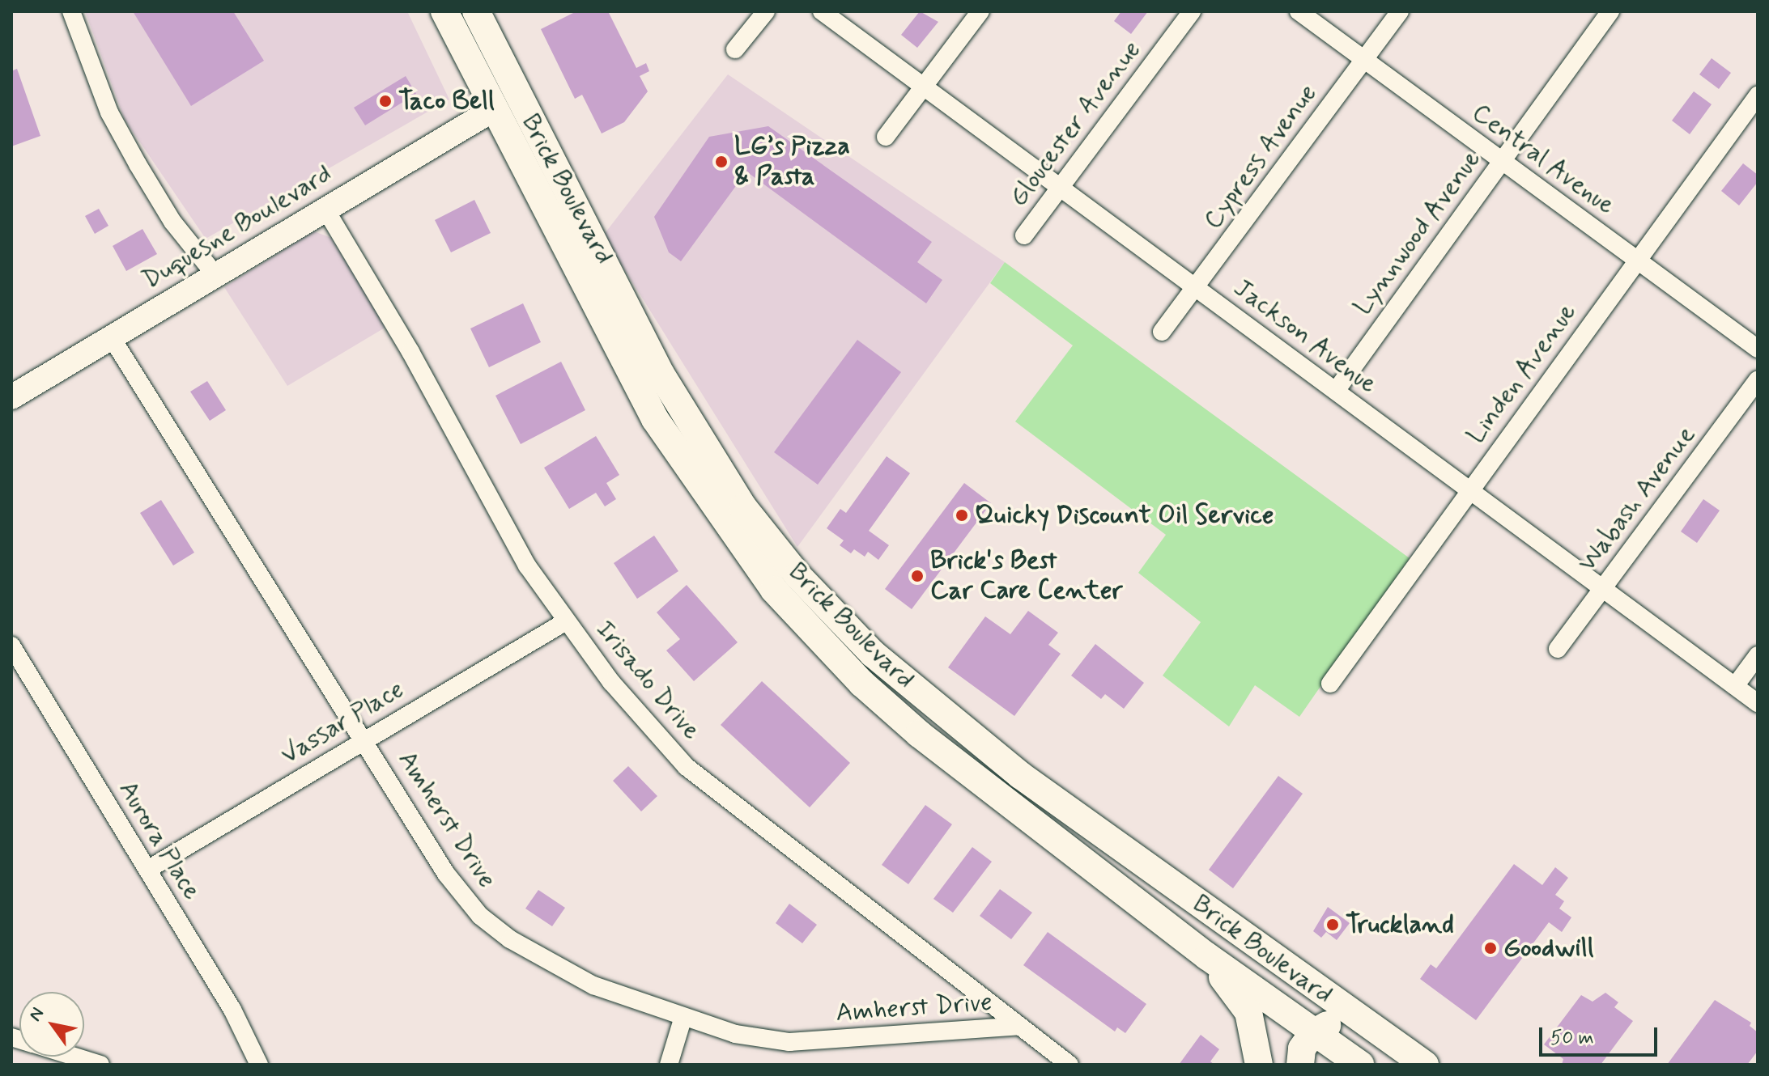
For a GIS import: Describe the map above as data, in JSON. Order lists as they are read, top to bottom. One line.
{"streets":{"main road":["Brick Boulevard"],"street":["Gloucester Avenue","Cypress Avenue","Central Avenue","Duquesne Boulevard","Lynnwood Avenue","Jackson Avenue","Linden Avenue","Wabash Avenue","Irisado Drive","Vassar Place","Amherst Drive","Aurora Place"]},"crossings":[["Gloucester Avenue","Jackson Avenue"],["Cypress Avenue","Central Avenue"],["Cypress Avenue","Jackson Avenue"],["Central Avenue","Lynnwood Avenue"],["Central Avenue","Linden Avenue"],["Brick Boulevard","Duquesne Boulevard"],["Duquesne Boulevard","Irisado Drive"],["Duquesne Boulevard","Amherst Drive"],["Lynnwood Avenue","Jackson Avenue"],["Jackson Avenue","Linden Avenue"],["Jackson Avenue","Wabash Avenue"],["Irisado Drive","Vassar Place"],["Irisado Drive","Amherst Drive"],["Vassar Place","Amherst Drive"],["Vassar Place","Aurora Place"]],"places":["Taco Bell","LG’s Pizza & Pasta","Quicky Discount Oil Service","Brick's Best Car Care Center","Truckland","Goodwill"],"scale_bar":"50 m","north":"top left"}
